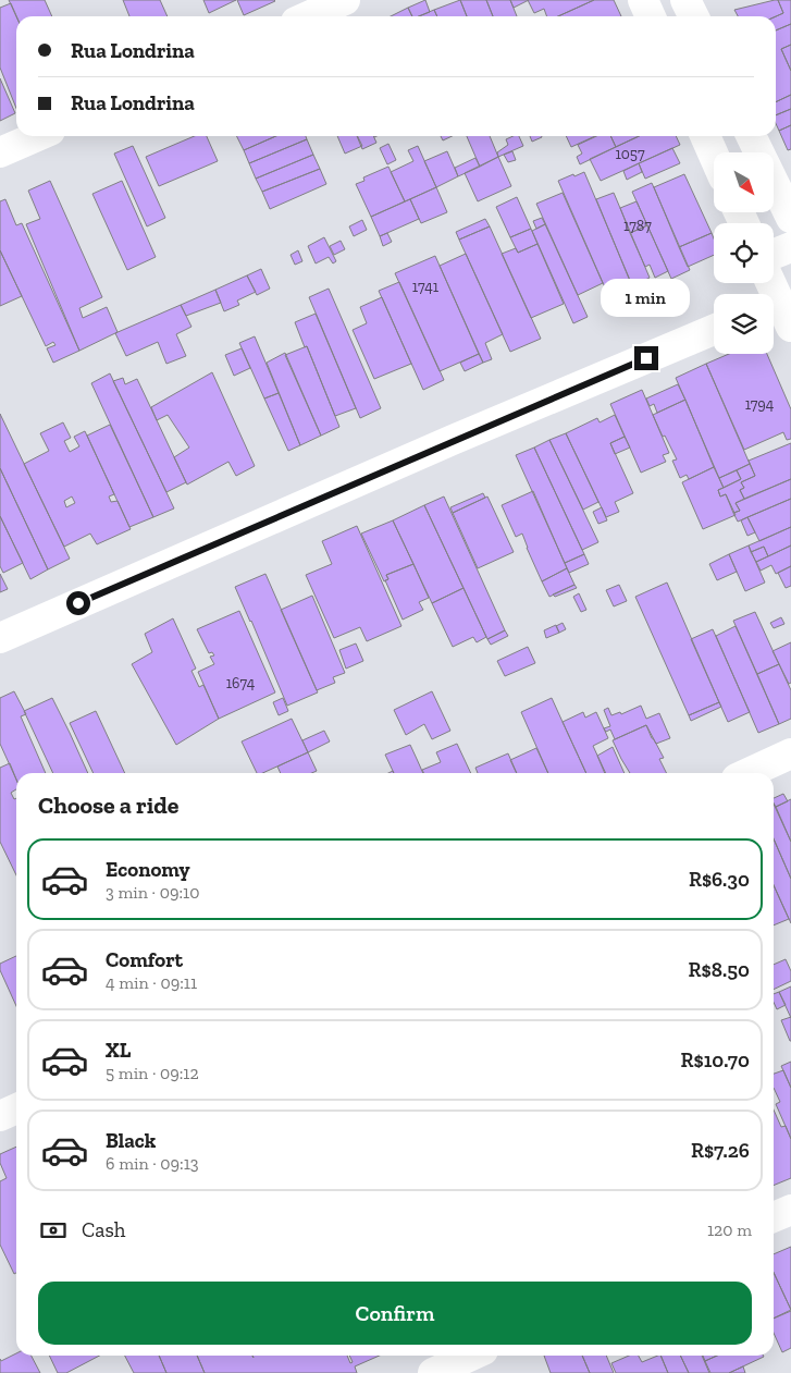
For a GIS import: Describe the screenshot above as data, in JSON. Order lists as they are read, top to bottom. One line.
{"house_numbers":["1057","1787","1741","1794","1674"],"north":"bottom right","page":{"banner":["Rua Londrina","Rua Londrina"],"bubble":"1 min","heading":"Choose a ride","list":[{"name":"Economy","note":"3 min · 09:10","value":"R$6.30"},{"name":"Comfort","note":"4 min · 09:11","value":"R$8.50"},{"name":"XL","note":"5 min · 09:12","value":"R$10.70"},{"name":"Black","note":"6 min · 09:13","value":"R$7.26"}],"pay":["Cash","120 m"],"buttons":"Confirm"}}
